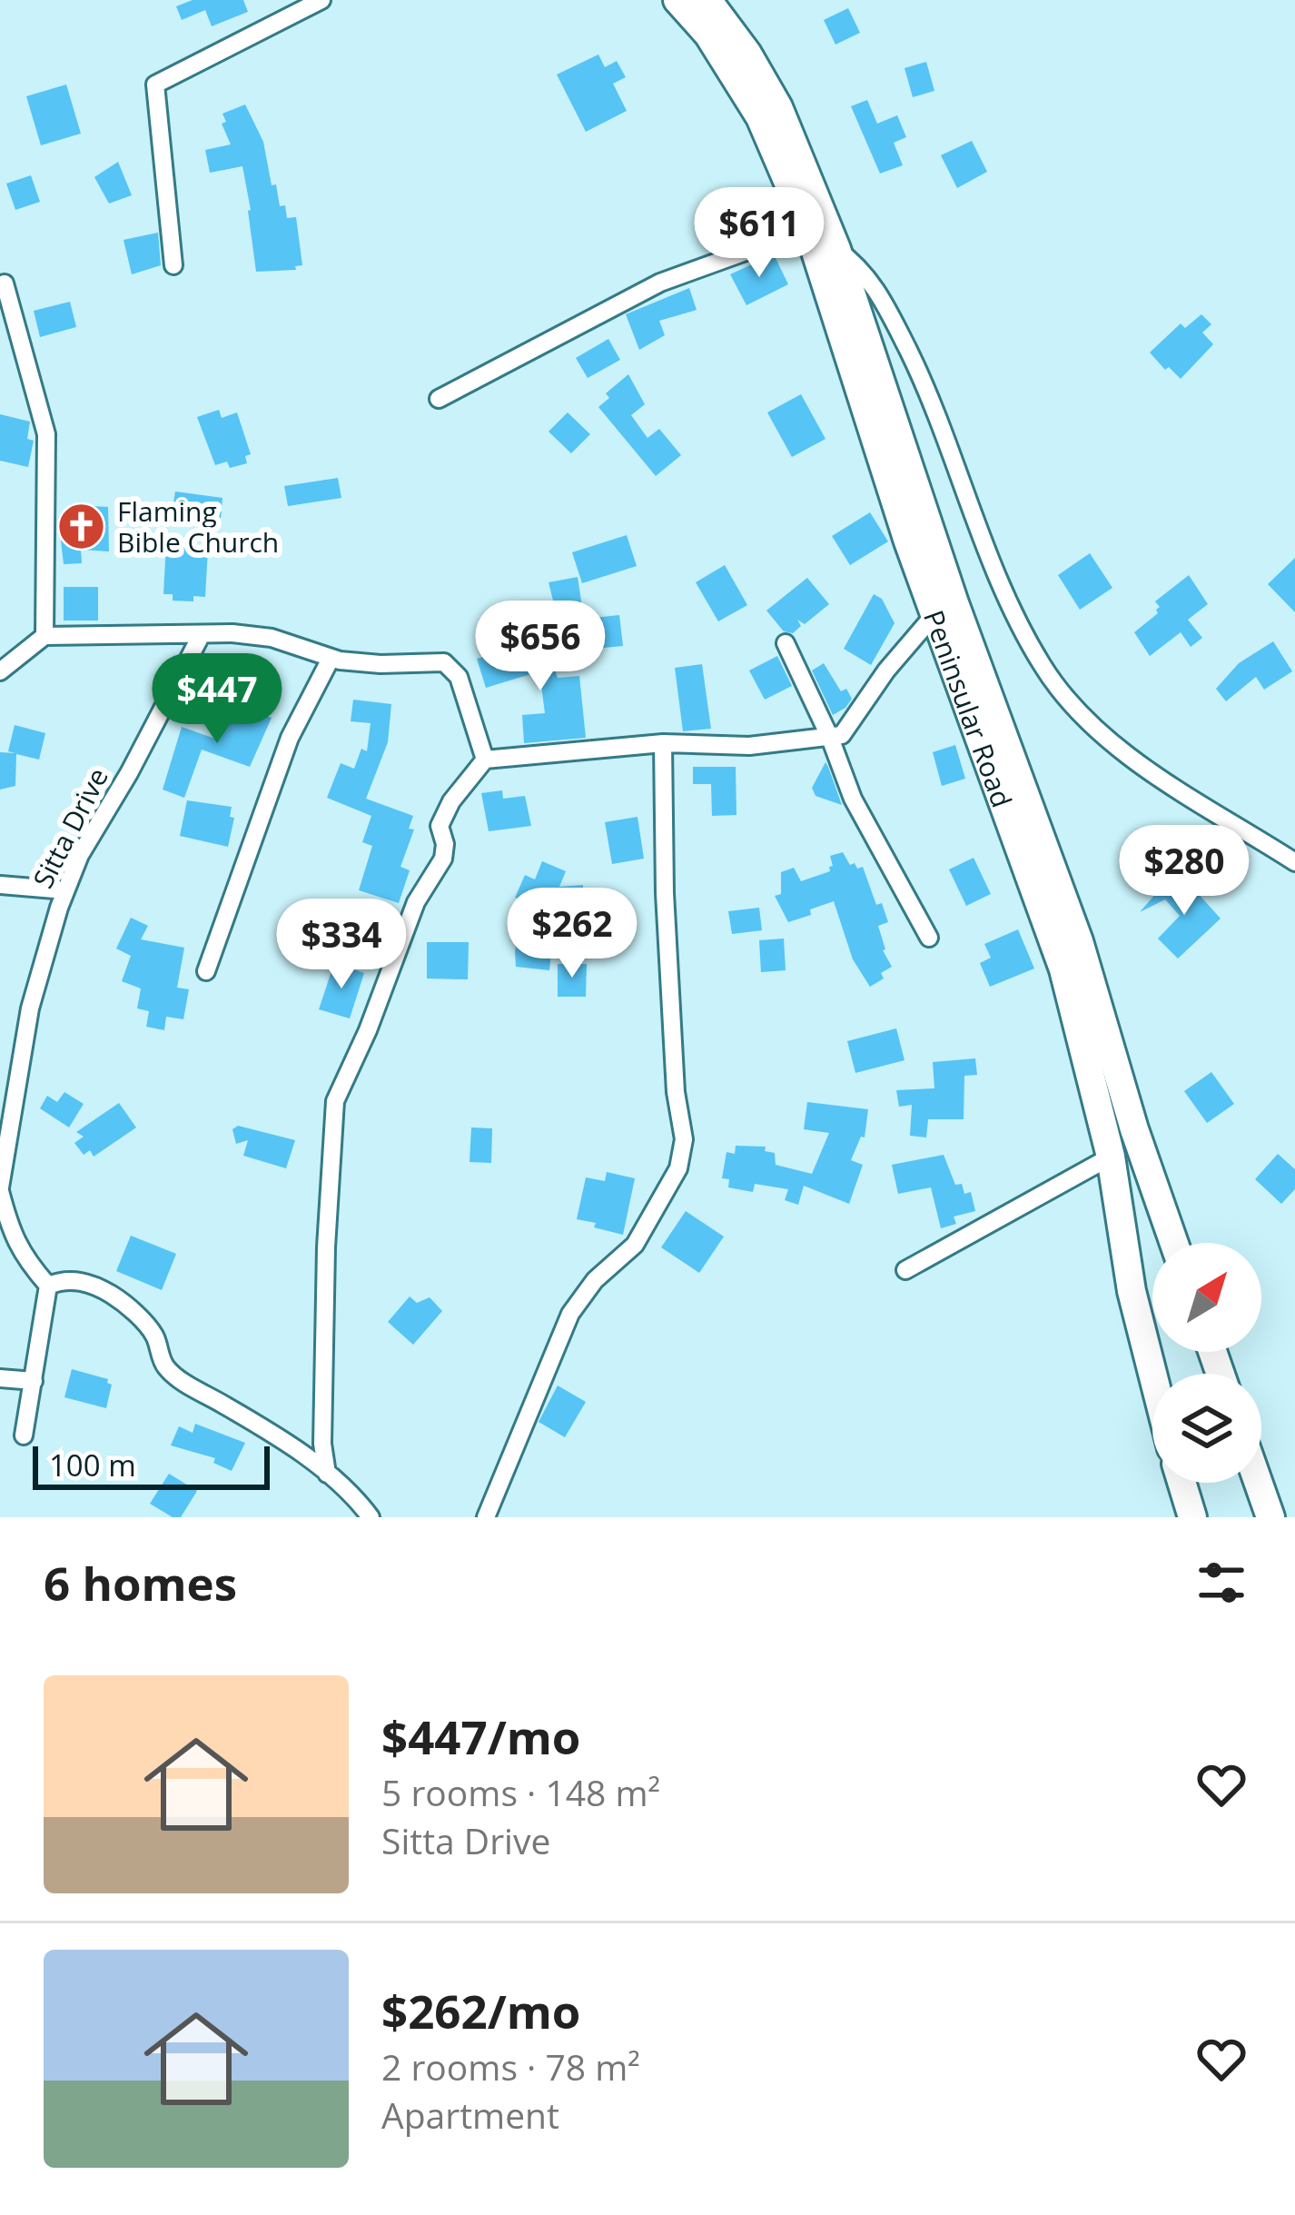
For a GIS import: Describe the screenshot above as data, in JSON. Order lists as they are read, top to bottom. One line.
{"streets":{"main road":["Peninsular Road"],"street":["Sitta Drive"]},"places":{"church":["Flaming Bible Church"]},"scale_bar":"100 m","north":"top right","page":{"price":["$611","$656","$447","$280","$262","$334"],"scale":"100 m","heading":"6 homes","list":[{"name":"$447/mo","note":"5 rooms · 148 m² · Sitta Drive"},{"name":"$262/mo","note":"2 rooms · 78 m² · Apartment"}]}}
